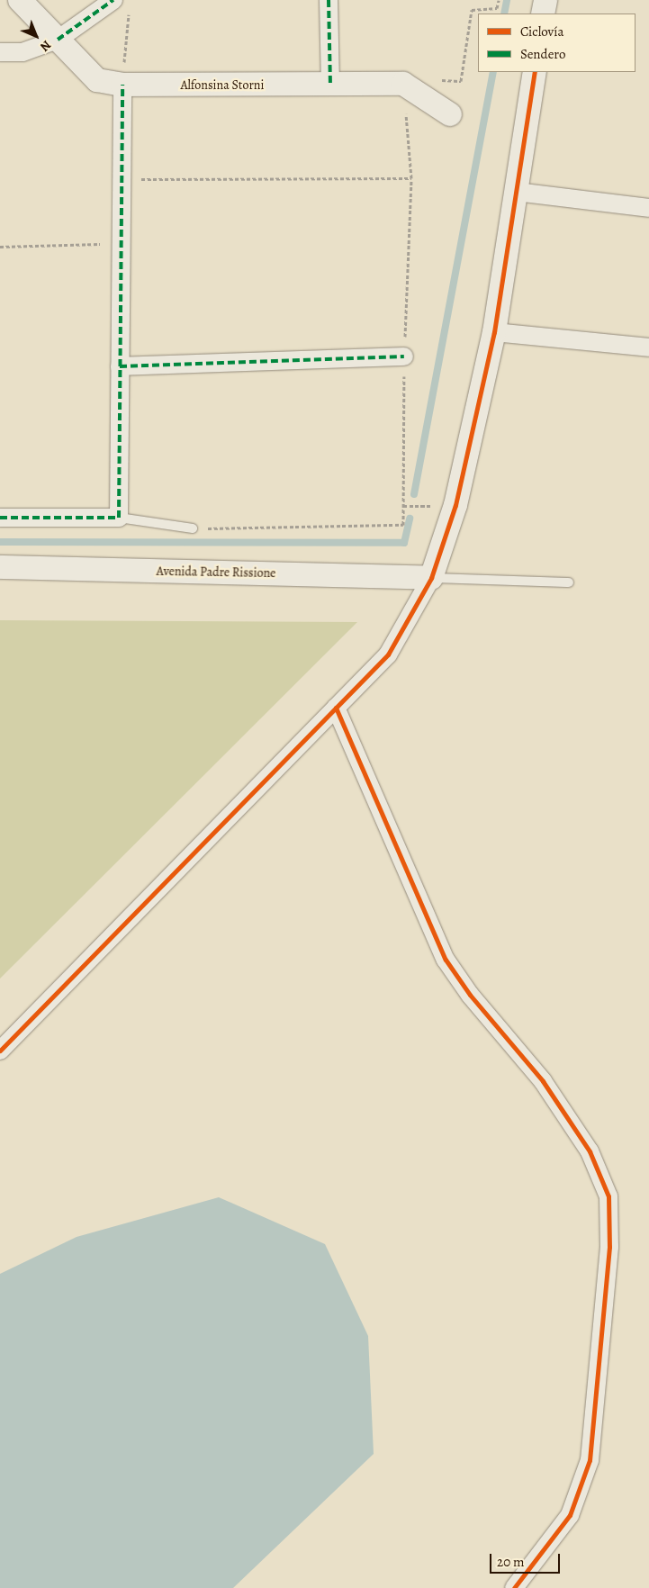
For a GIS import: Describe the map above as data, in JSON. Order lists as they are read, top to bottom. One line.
{"streets":{"street":["Alfonsina Storni","Avenida Padre Rissione"]},"legend":["Ciclovía","Sendero"],"scale_bar":"20 m","north":"bottom right"}
